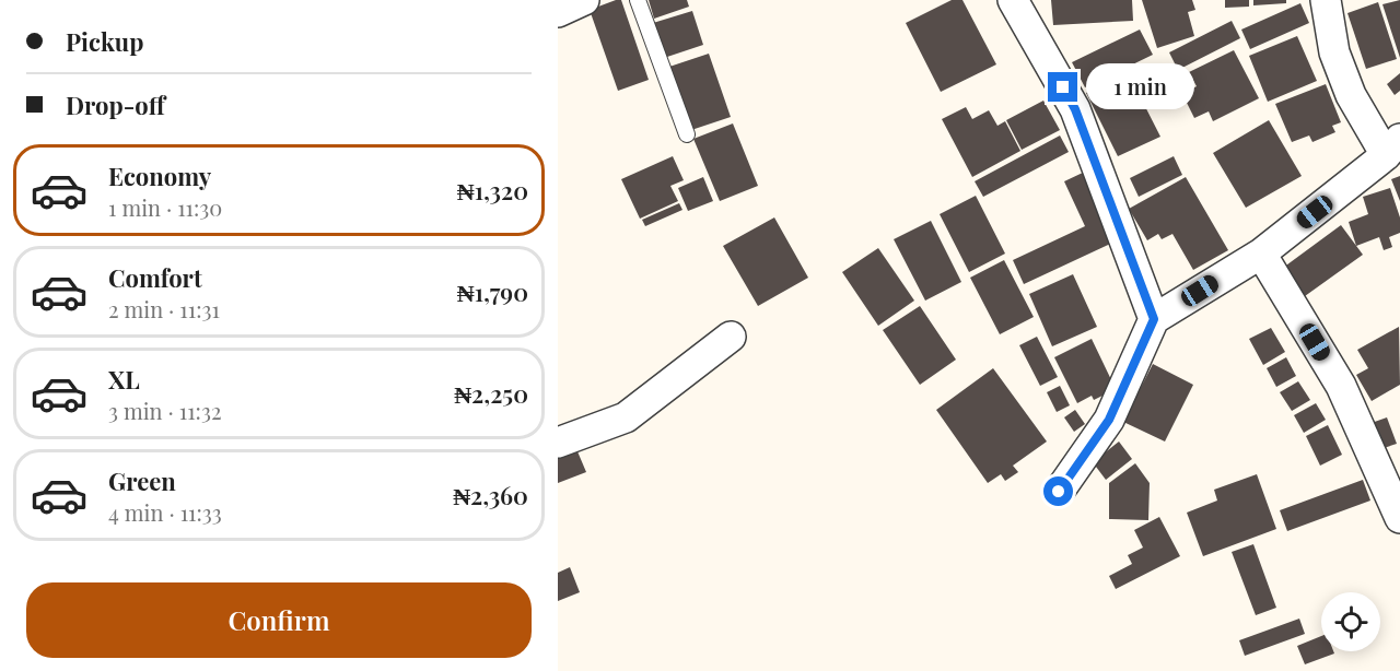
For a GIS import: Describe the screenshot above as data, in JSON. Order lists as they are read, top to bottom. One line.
{"page":{"banner":["Pickup","Drop-off"],"bubble":"1 min","list":[{"name":"Economy","note":"1 min · 11:30","value":"₦1,320"},{"name":"Comfort","note":"2 min · 11:31","value":"₦1,790"},{"name":"XL","note":"3 min · 11:32","value":"₦2,250"},{"name":"Green","note":"4 min · 11:33","value":"₦2,360"}],"buttons":"Confirm"}}
